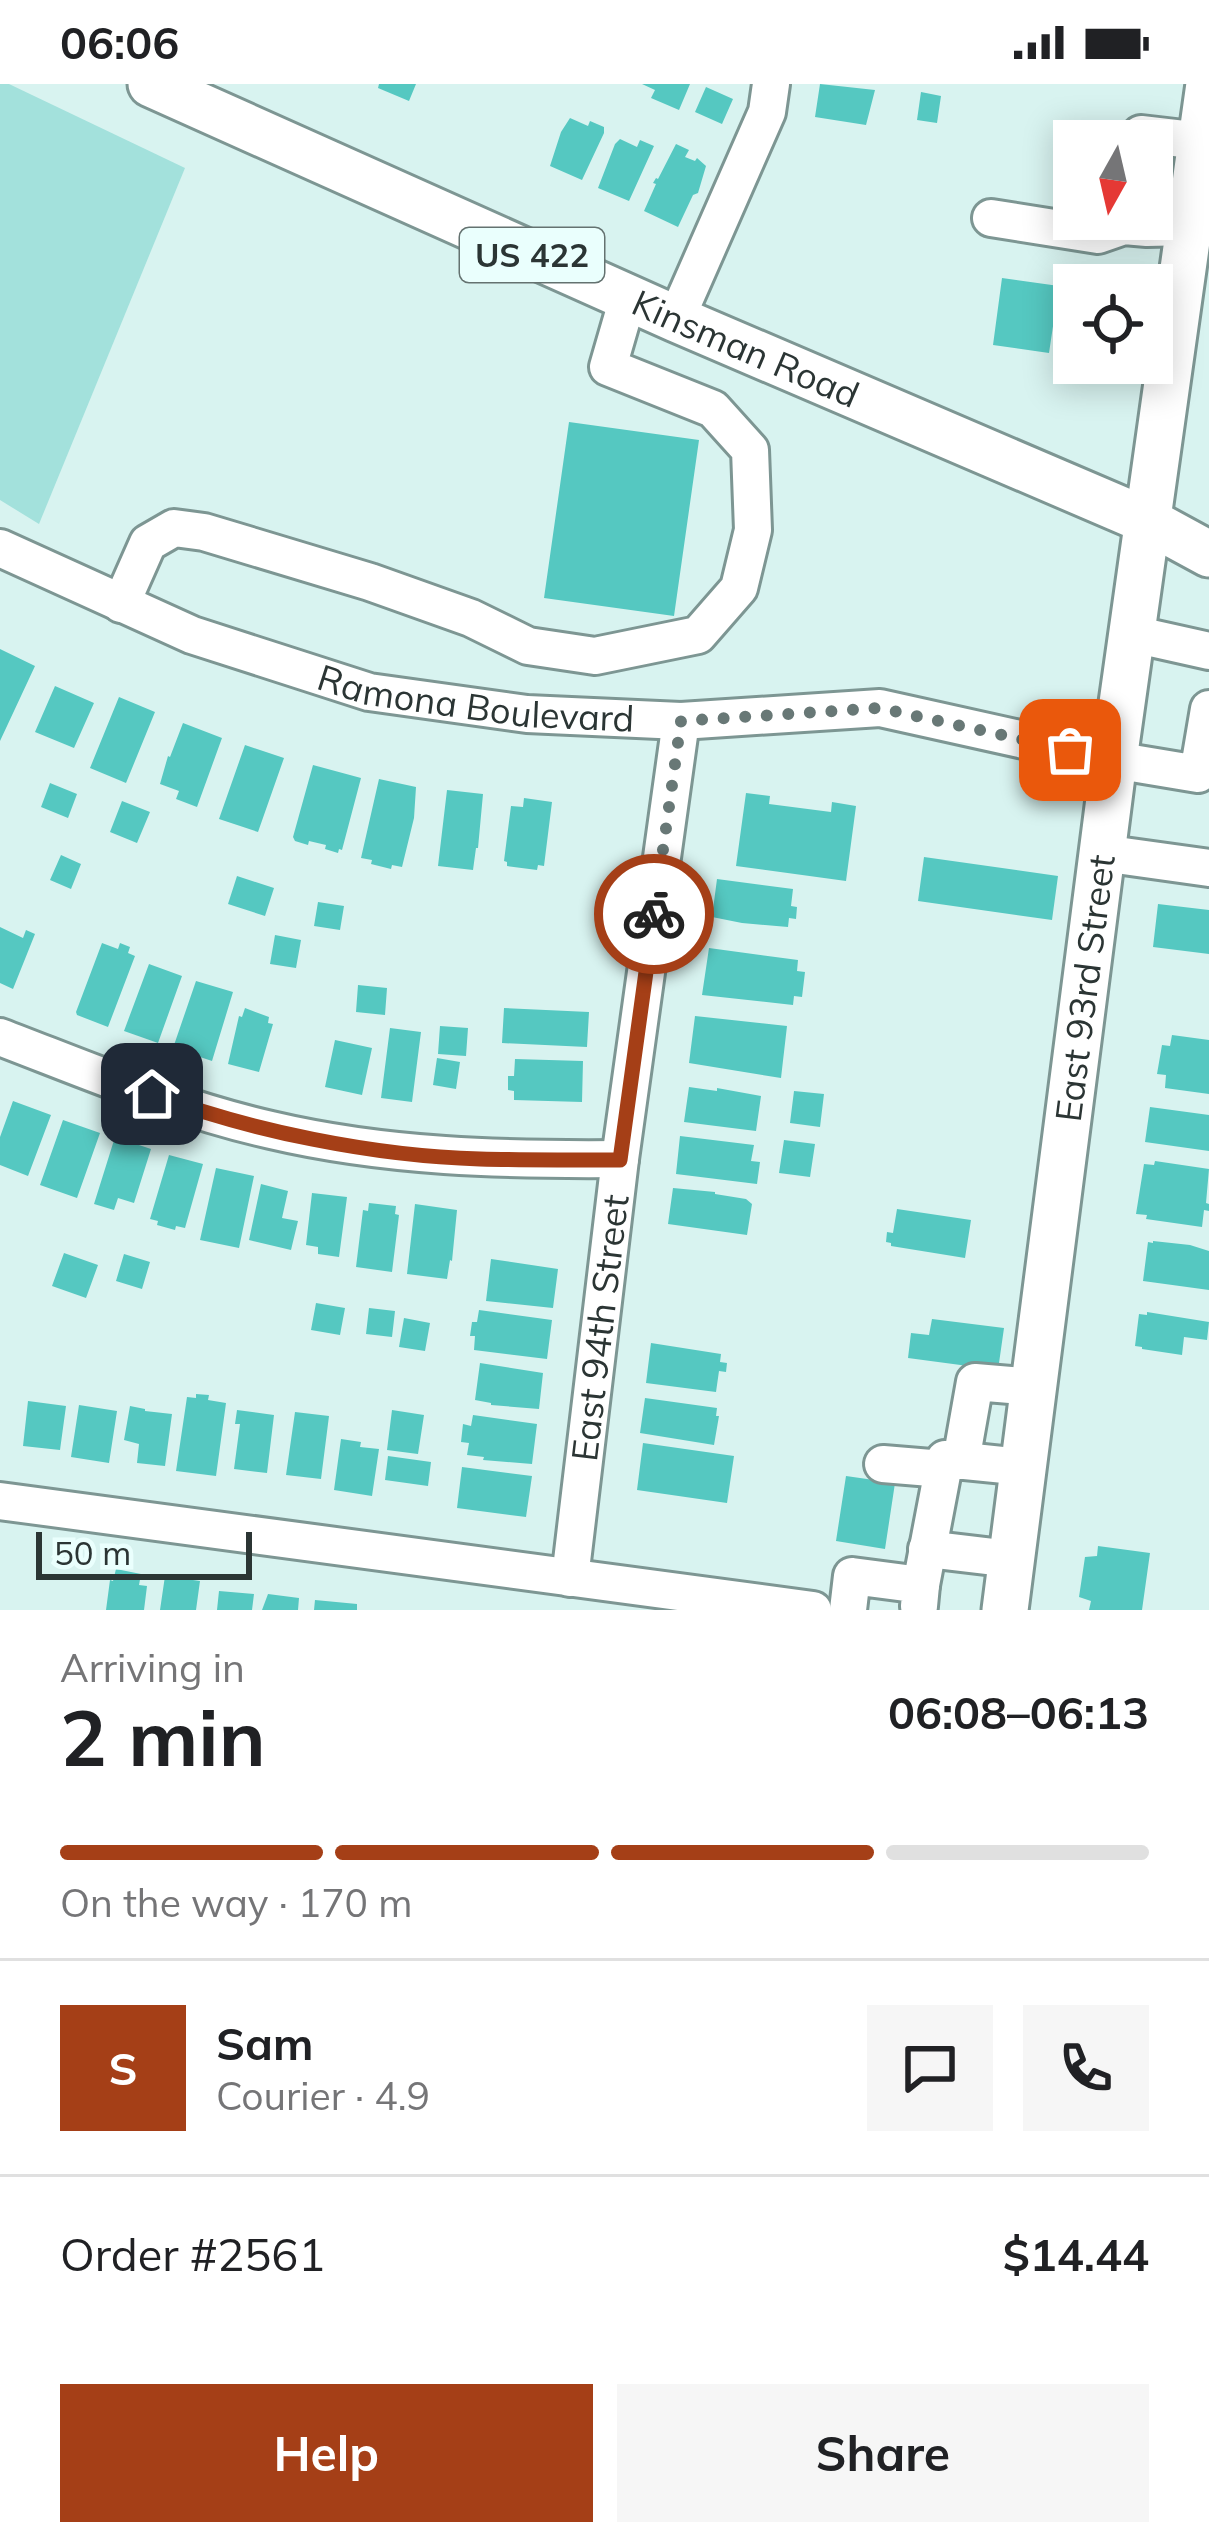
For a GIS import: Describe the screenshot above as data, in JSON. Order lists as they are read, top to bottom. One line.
{"streets":{"main road":["US 422","Kinsman Road","East 93rd Street"],"street":["Ramona Boulevard","East 94th Street"]},"crossings":[["Kinsman Road","East 93rd Street"],["Ramona Boulevard","East 93rd Street"],["Ramona Boulevard","East 94th Street"]],"scale_bar":"50 m","north":"bottom","page":{"status":"06:06","scale":"50 m","heading":["2 min","Arriving in","06:08–06:13"],"panel":["Sam","Courier · 4.9","Order #2561","$14.44"],"bar":"On the way · 170 m","round":"S","buttons":["Help","Share"]}}
